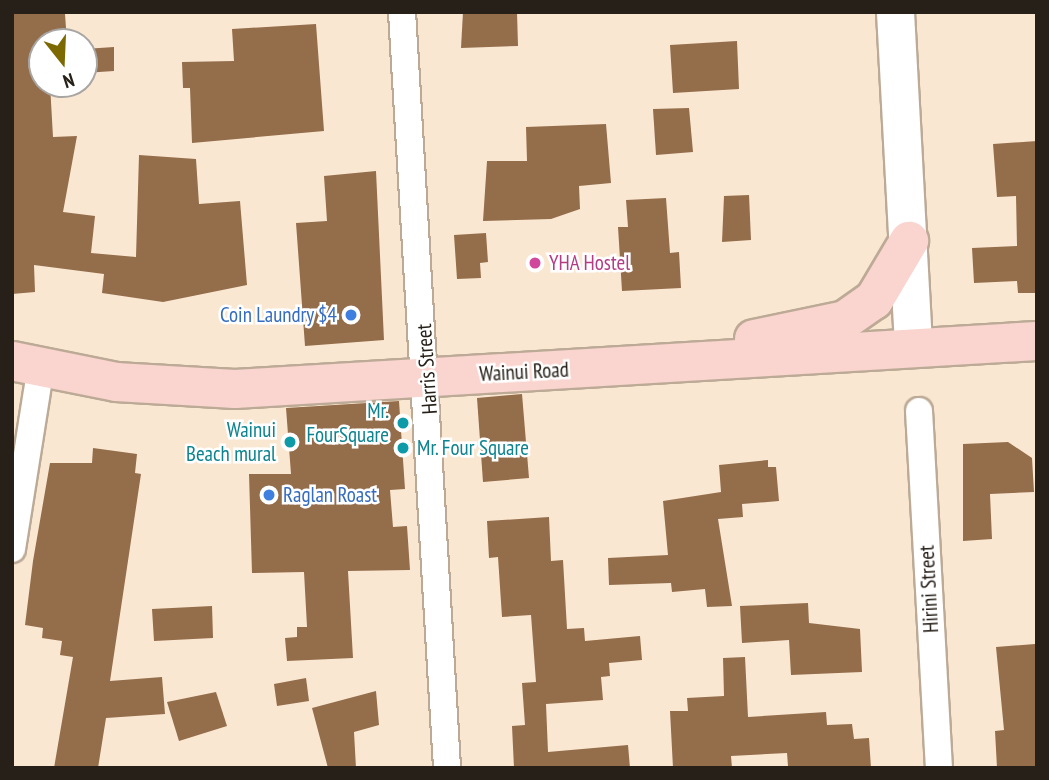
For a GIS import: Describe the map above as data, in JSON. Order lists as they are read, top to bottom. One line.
{"streets":{"main road":["Wainui Road"],"street":["Harris Street","Hirini Street"]},"crossings":[["Harris Street","Wainui Road"]],"places":["YHA Hostel","Coin Laundry $4","Mr. FourSquare","Wainui Beach mural","Mr. Four Square","Raglan Roast"],"north":"bottom"}
